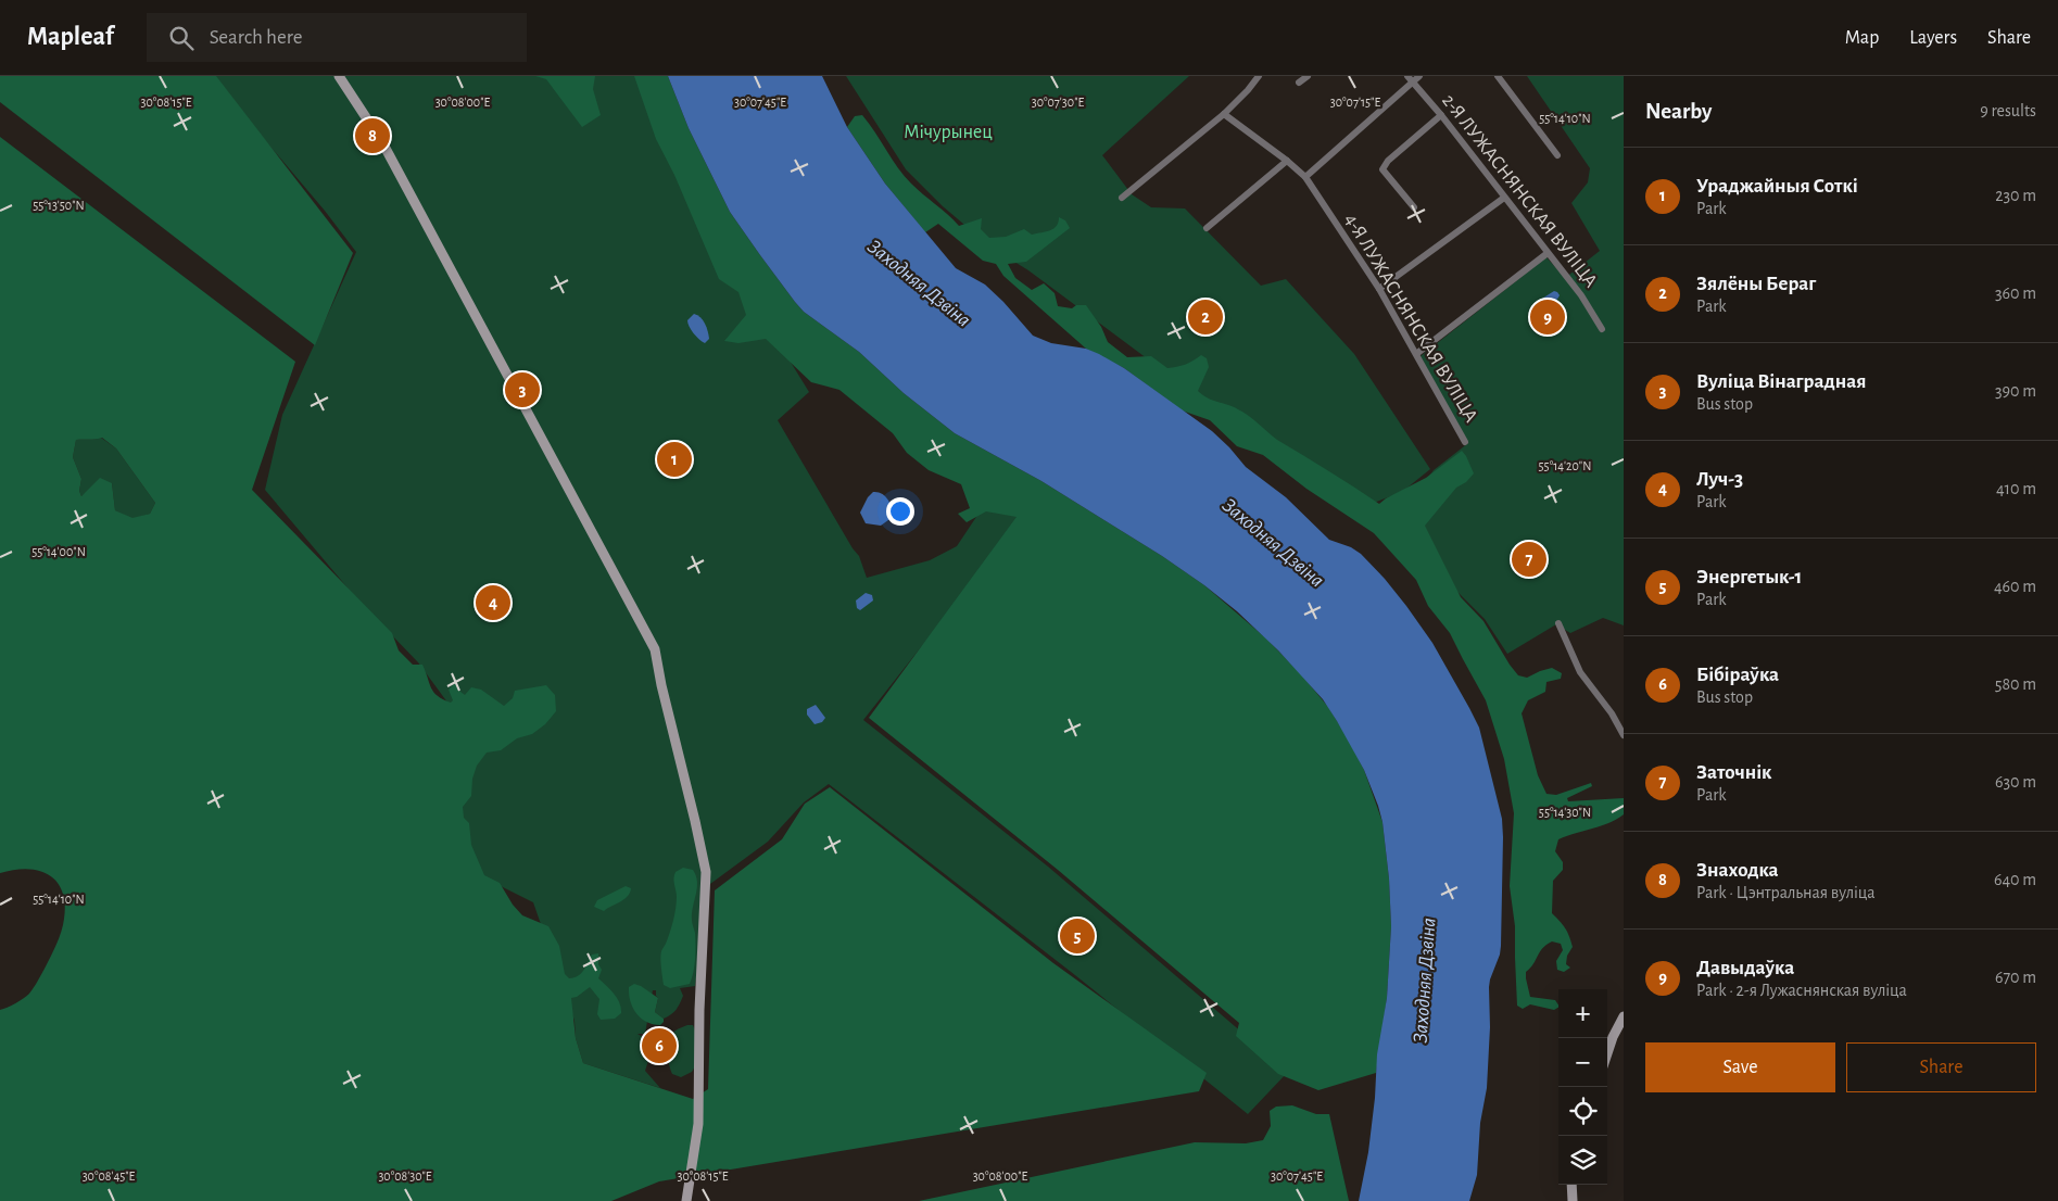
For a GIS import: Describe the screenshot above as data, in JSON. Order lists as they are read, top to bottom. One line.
{"streets":{"street":["2-Я ЛУЖАСНЯНСКАЯ ВУЛІЦА","4-Я ЛУЖАСНЯНСКАЯ ВУЛІЦА"]},"water":["Заходняя Дзвіна"],"parks":["Мічурынец"],"page":{"header":"Mapleaf","search":"Search here","nav":["Map","Layers","Share"],"heading":["Nearby","9 results"],"pins":["8","2","9","3","1","7","4","5","6"],"list":[{"mark":"1","name":"Ураджайныя Соткі","note":"Park","value":"230 m"},{"mark":"2","name":"Зялёны Бераг","note":"Park","value":"360 m"},{"mark":"3","name":"Вуліца Вінаградная","note":"Bus stop","value":"390 m"},{"mark":"4","name":"Луч-3","note":"Park","value":"410 m"},{"mark":"5","name":"Энергетык-1","note":"Park","value":"460 m"},{"mark":"6","name":"Бібіраўка","note":"Bus stop","value":"580 m"},{"mark":"7","name":"Заточнік","note":"Park","value":"630 m"},{"mark":"8","name":"Знаходка","note":"Park · Цэнтральная вуліца","value":"640 m"},{"mark":"9","name":"Давыдаўка","note":"Park · 2-я Лужаснянская вуліца","value":"670 m"}],"map_buttons":["+","−"],"buttons":["Save","Share"]},"coordinates":["30°08'15\"E","30°08'00\"E","30°07'45\"E","30°07'30\"E","30°07'15\"E","55°14'10\"N","55°13'50\"N","55°14'20\"N","55°14'00\"N","55°14'30\"N","30°08'45\"E","30°08'30\"E"]}
